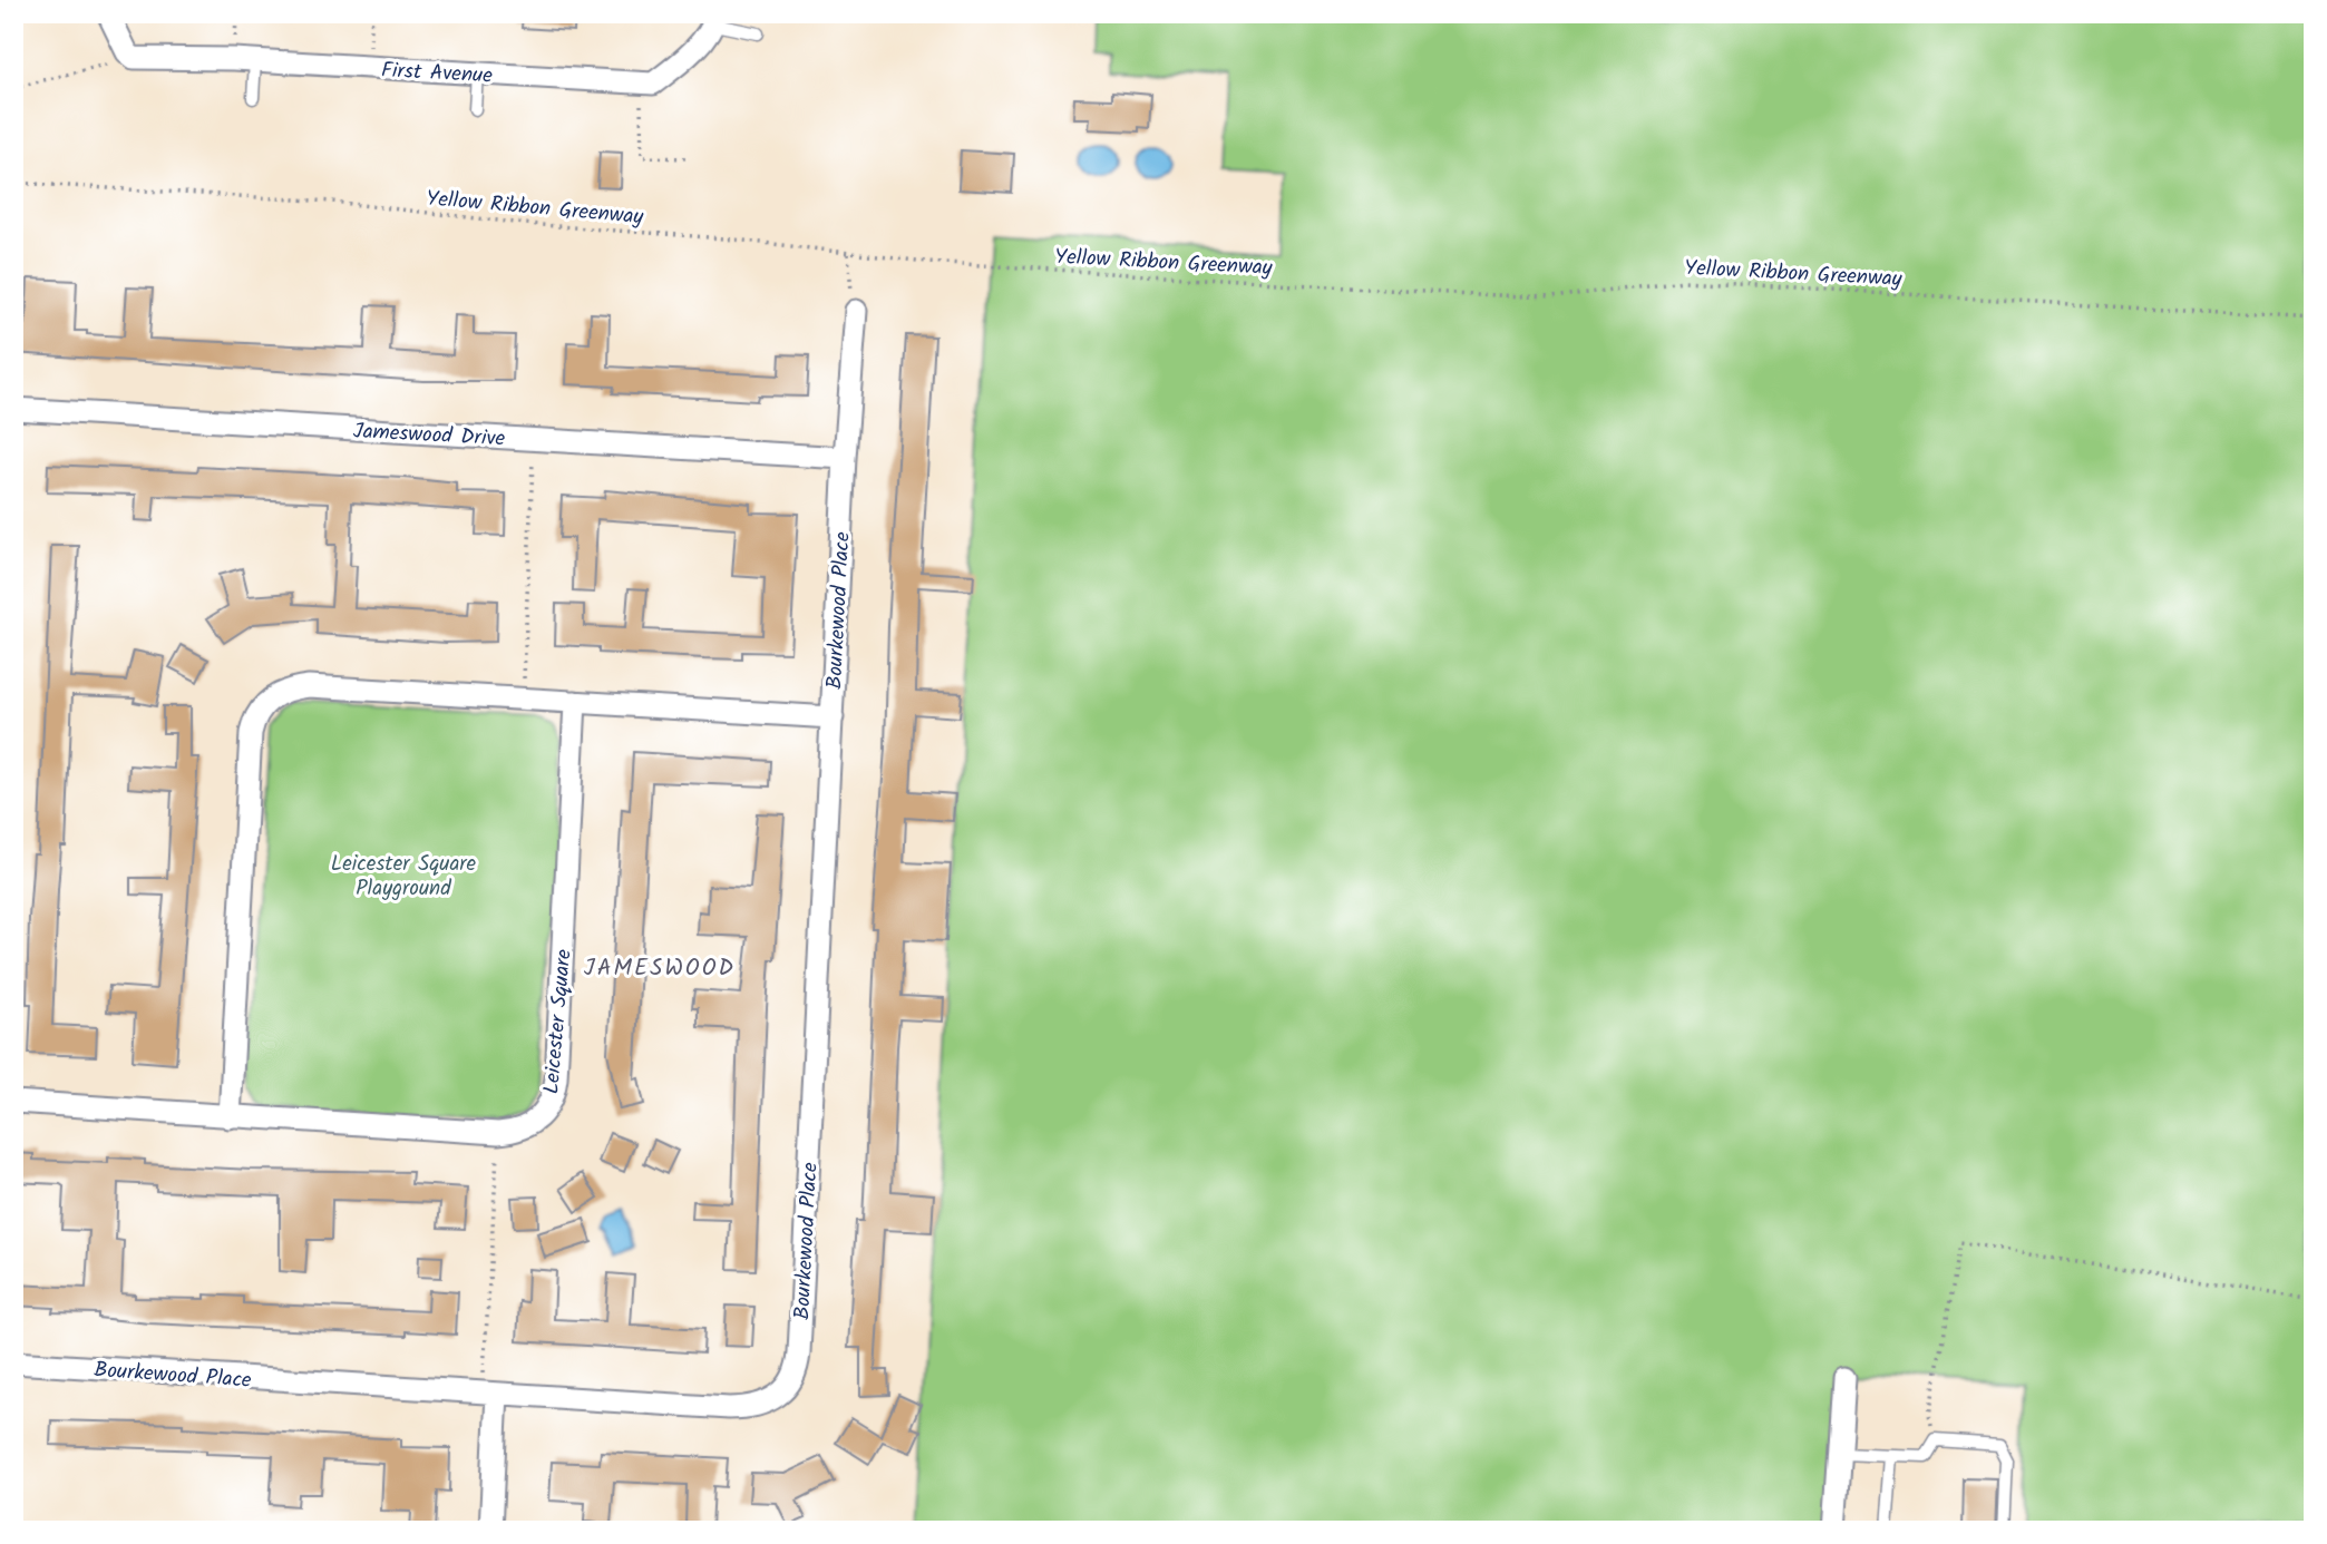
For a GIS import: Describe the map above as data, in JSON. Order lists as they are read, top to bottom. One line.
{"streets":{"street":["First Avenue","Jameswood Drive","Bourkewood Place","Leicester Square"],"path":["Yellow Ribbon Greenway"]},"crossings":[["Jameswood Drive","Bourkewood Place"]],"districts":["JAMESWOOD"],"parks":["Leicester Square Playground"]}
